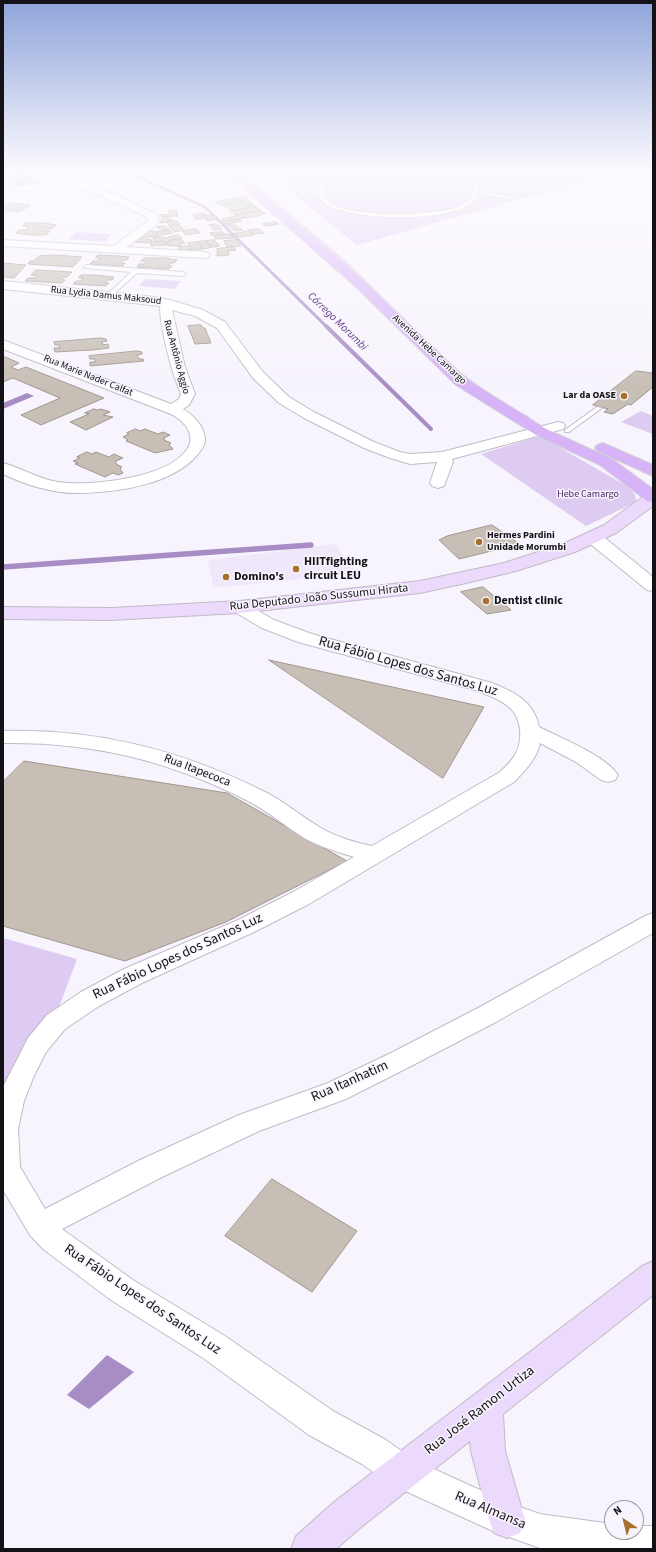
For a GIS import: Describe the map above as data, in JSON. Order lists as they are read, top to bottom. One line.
{"streets":{"main road":["Avenida Hebe Camargo","Rua Deputado João Sussumu Hirata","Rua José Ramon Urtiza"],"street":["Rua Lydia Damus Maksoud","Rua Antônio Aggio","Rua Marie Nader Calfat","Rua Fábio Lopes dos Santos Luz","Rua Itapecoca","Rua Itanhatim","Rua Almansa"]},"crossings":[["Rua Lydia Damus Maksoud","Avenida Hebe Camargo"],["Rua Lydia Damus Maksoud","Rua Antônio Aggio"],["Avenida Hebe Camargo","Rua Deputado João Sussumu Hirata"],["Rua Antônio Aggio","Rua Marie Nader Calfat"],["Rua Deputado João Sussumu Hirata","Rua Fábio Lopes dos Santos Luz"],["Rua Fábio Lopes dos Santos Luz","Rua Itapecoca"],["Rua Fábio Lopes dos Santos Luz","Rua Itanhatim"],["Rua Fábio Lopes dos Santos Luz","Rua José Ramon Urtiza"],["Rua Fábio Lopes dos Santos Luz","Rua Almansa"],["Rua José Ramon Urtiza","Rua Almansa"]],"water":["Córrego Morumbi"],"parks":["Hebe Camargo"],"places":["Lar da OASE","Hermes Pardini Unidade Morumbi","HIITfighting circuit LEU","Domino's","Dentist clinic"],"north":"top left"}
